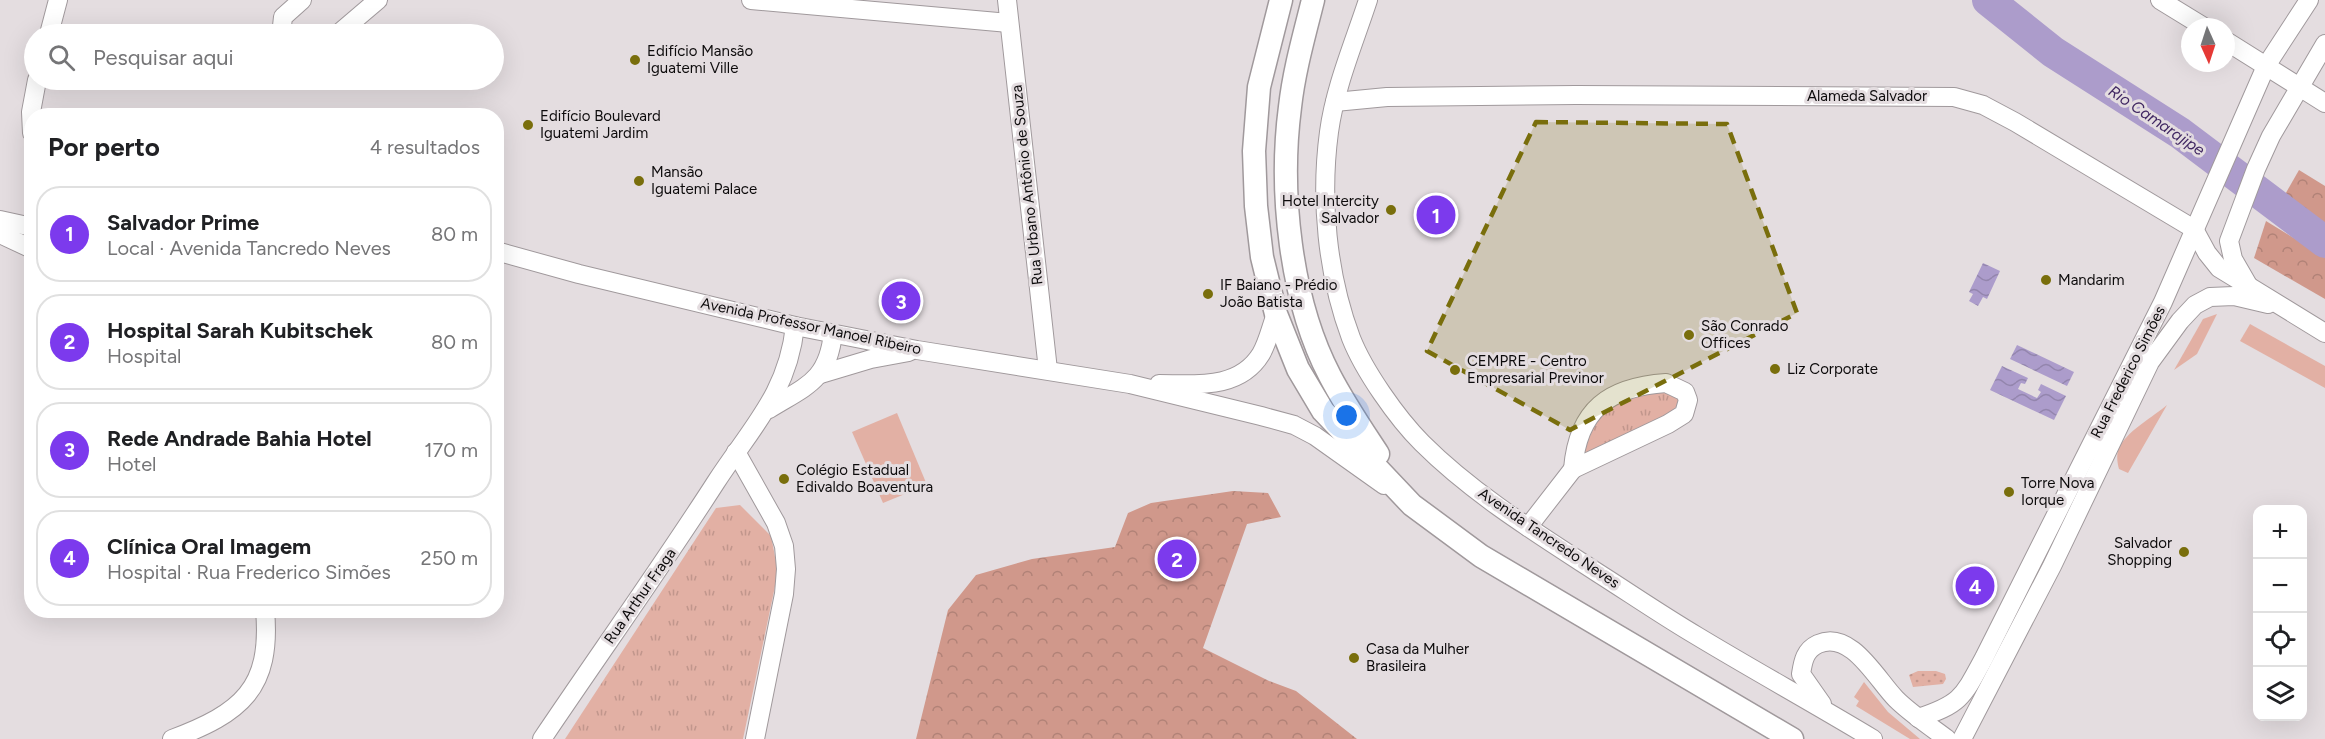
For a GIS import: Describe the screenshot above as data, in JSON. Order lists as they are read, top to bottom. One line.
{"streets":{"street":["Alameda Salvador","Rua Urbano Antônio de Souza","Avenida Professor Manoel Ribeiro","Rua Frederico Simões","Avenida Tancredo Neves","Rua Arthur Fraga"]},"crossings":[["Alameda Salvador","Rua Frederico Simões"],["Alameda Salvador","Avenida Tancredo Neves"],["Rua Urbano Antônio de Souza","Avenida Professor Manoel Ribeiro"],["Avenida Professor Manoel Ribeiro","Rua Arthur Fraga"]],"water":["Rio Camarajipe"],"places":["Edifício Mansão Iguatemi Ville","Edifício Boulevard Iguatemi Jardim","Mansão Iguatemi Palace","Hotel Intercity Salvador","Mandarim","IF Baiano - Prédio João Batista","São Conrado Offices","Liz Corporate","CEMPRE - Centro Empresarial Previnor","Colégio Estadual Edivaldo Boaventura","Torre Nova Iorque","Salvador Shopping","Casa da Mulher Brasileira"],"north":"bottom","page":{"search":"Pesquisar aqui","heading":["Por perto","4 resultados"],"list":[{"mark":"1","name":"Salvador Prime","note":"Local · Avenida Tancredo Neves","value":"80 m"},{"mark":"2","name":"Hospital Sarah Kubitschek","note":"Hospital","value":"80 m"},{"mark":"3","name":"Rede Andrade Bahia Hotel","note":"Hotel","value":"170 m"},{"mark":"4","name":"Clínica Oral Imagem","note":"Hospital · Rua Frederico Simões","value":"250 m"}],"pins":["1","3","2","4"],"map_buttons":["+","−"]}}
